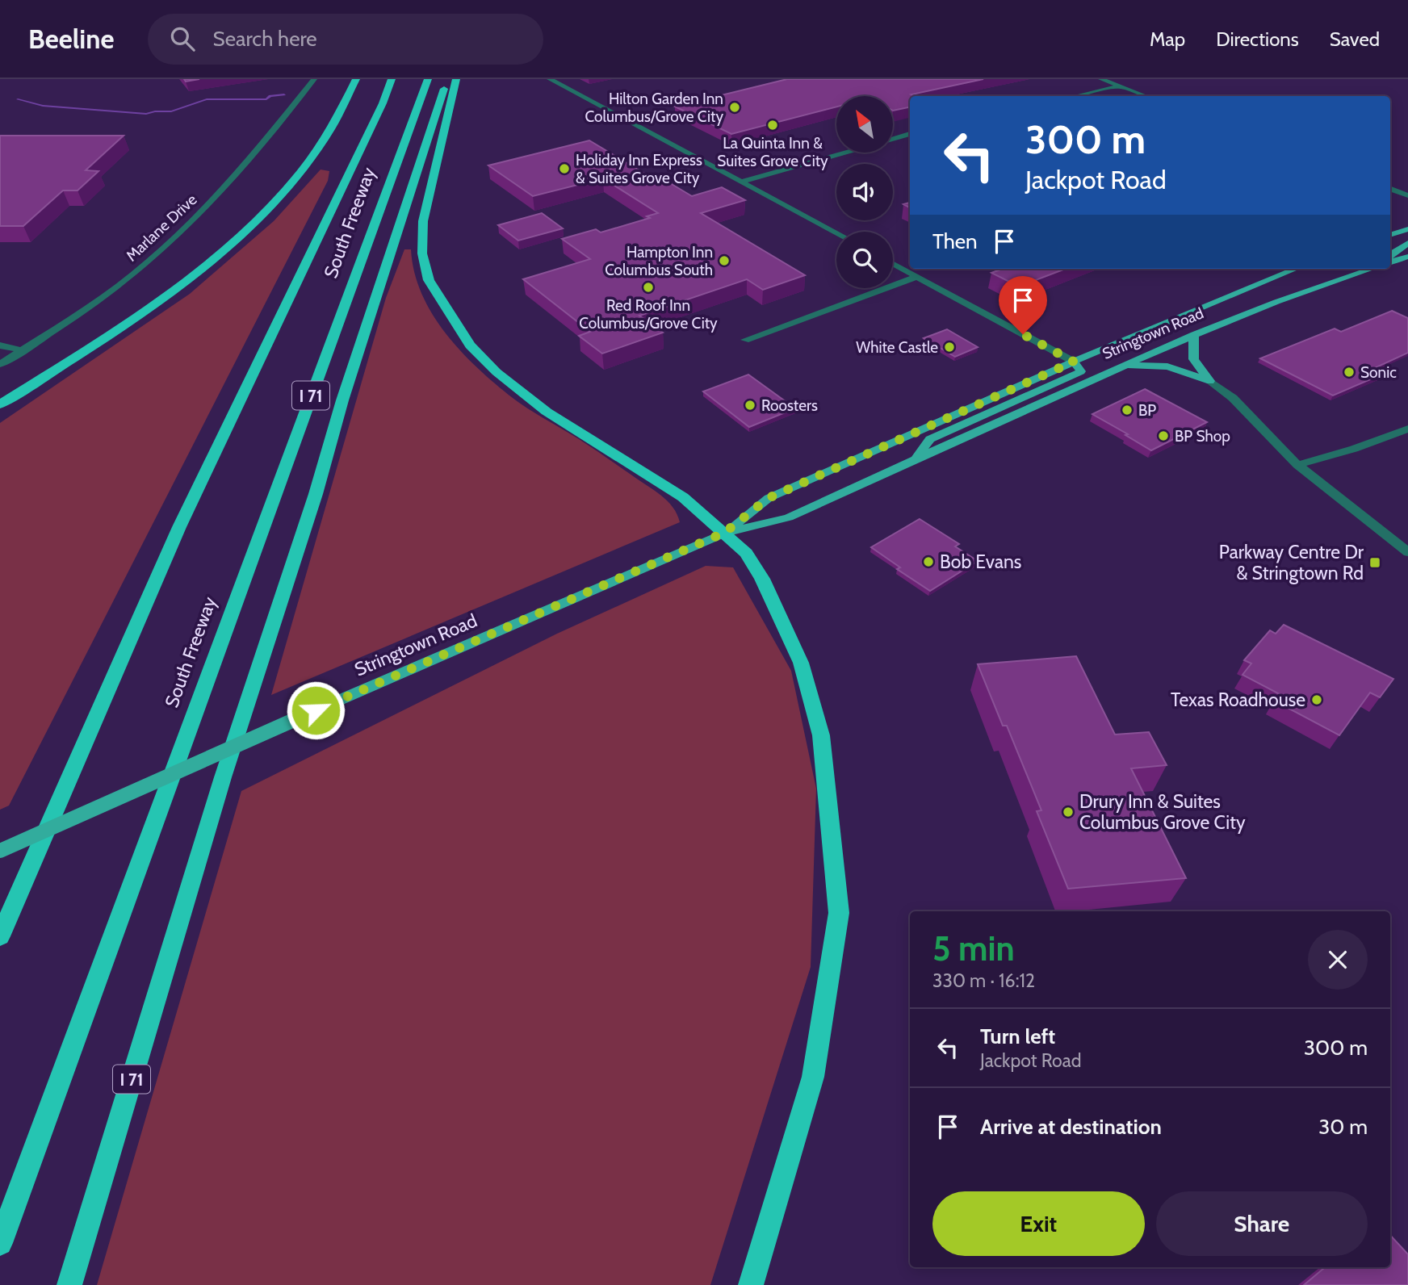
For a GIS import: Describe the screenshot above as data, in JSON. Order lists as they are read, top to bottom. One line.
{"streets":{"highway":["South Freeway","I 71"],"main road":["Stringtown Road"],"street":["Marlane Drive"]},"places":{"other":["Hilton Garden Inn Columbus/Grove City","La Quinta Inn & Suites Grove City","Holiday Inn Express & Suites Grove City","Hampton Inn Columbus South","Red Roof Inn Columbus/Grove City","White Castle","Sonic","Roosters","BP","BP Shop","Bob Evans","Texas Roadhouse","Drury Inn & Suites Columbus Grove City"],"transit":["Parkway Centre Dr & Stringtown Rd"]},"north":"top left","page":{"header":"Beeline","search":"Search here","nav":["Map","Directions","Saved"],"turn":["300 m","Jackpot Road"],"then":"Then","heading":["5 min","330 m · 16:12"],"list":[{"name":"Turn left","note":"Jackpot Road","value":"300 m"},{"name":"Arrive at destination","value":"30 m"}],"buttons":["Exit","Share"]}}
